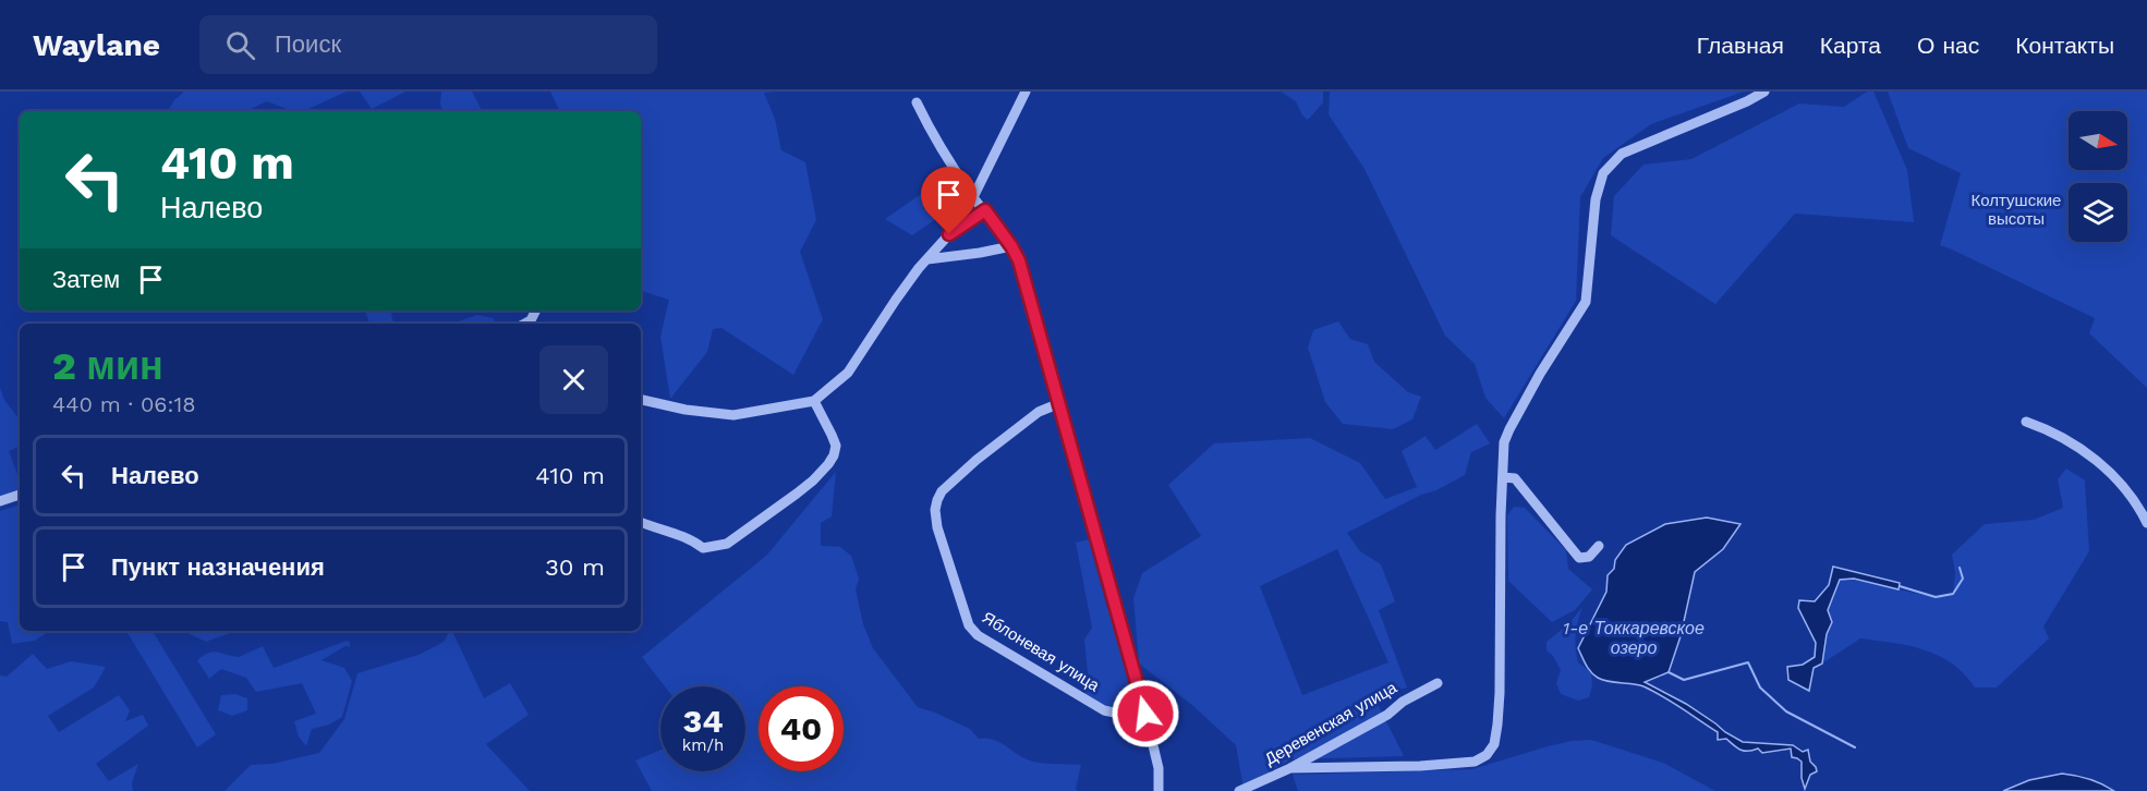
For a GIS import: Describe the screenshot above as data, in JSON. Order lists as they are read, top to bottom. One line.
{"streets":{"street":["Яблоневая улица","Деревенская улица"]},"water":["1-е Токкаревское озеро"],"parks":["Колтушские высоты"],"north":"right","page":{"header":"Waylane","search":"Поиск","nav":["Главная","Карта","О нас","Контакты"],"turn":["410 m","Налево"],"then":"Затем","heading":["2 мин","440 m · 06:18"],"list":[{"name":"Налево","value":"410 m"},{"name":"Пункт назначения","value":"30 m"}],"speed":"34 km/h","limit":"40"}}
